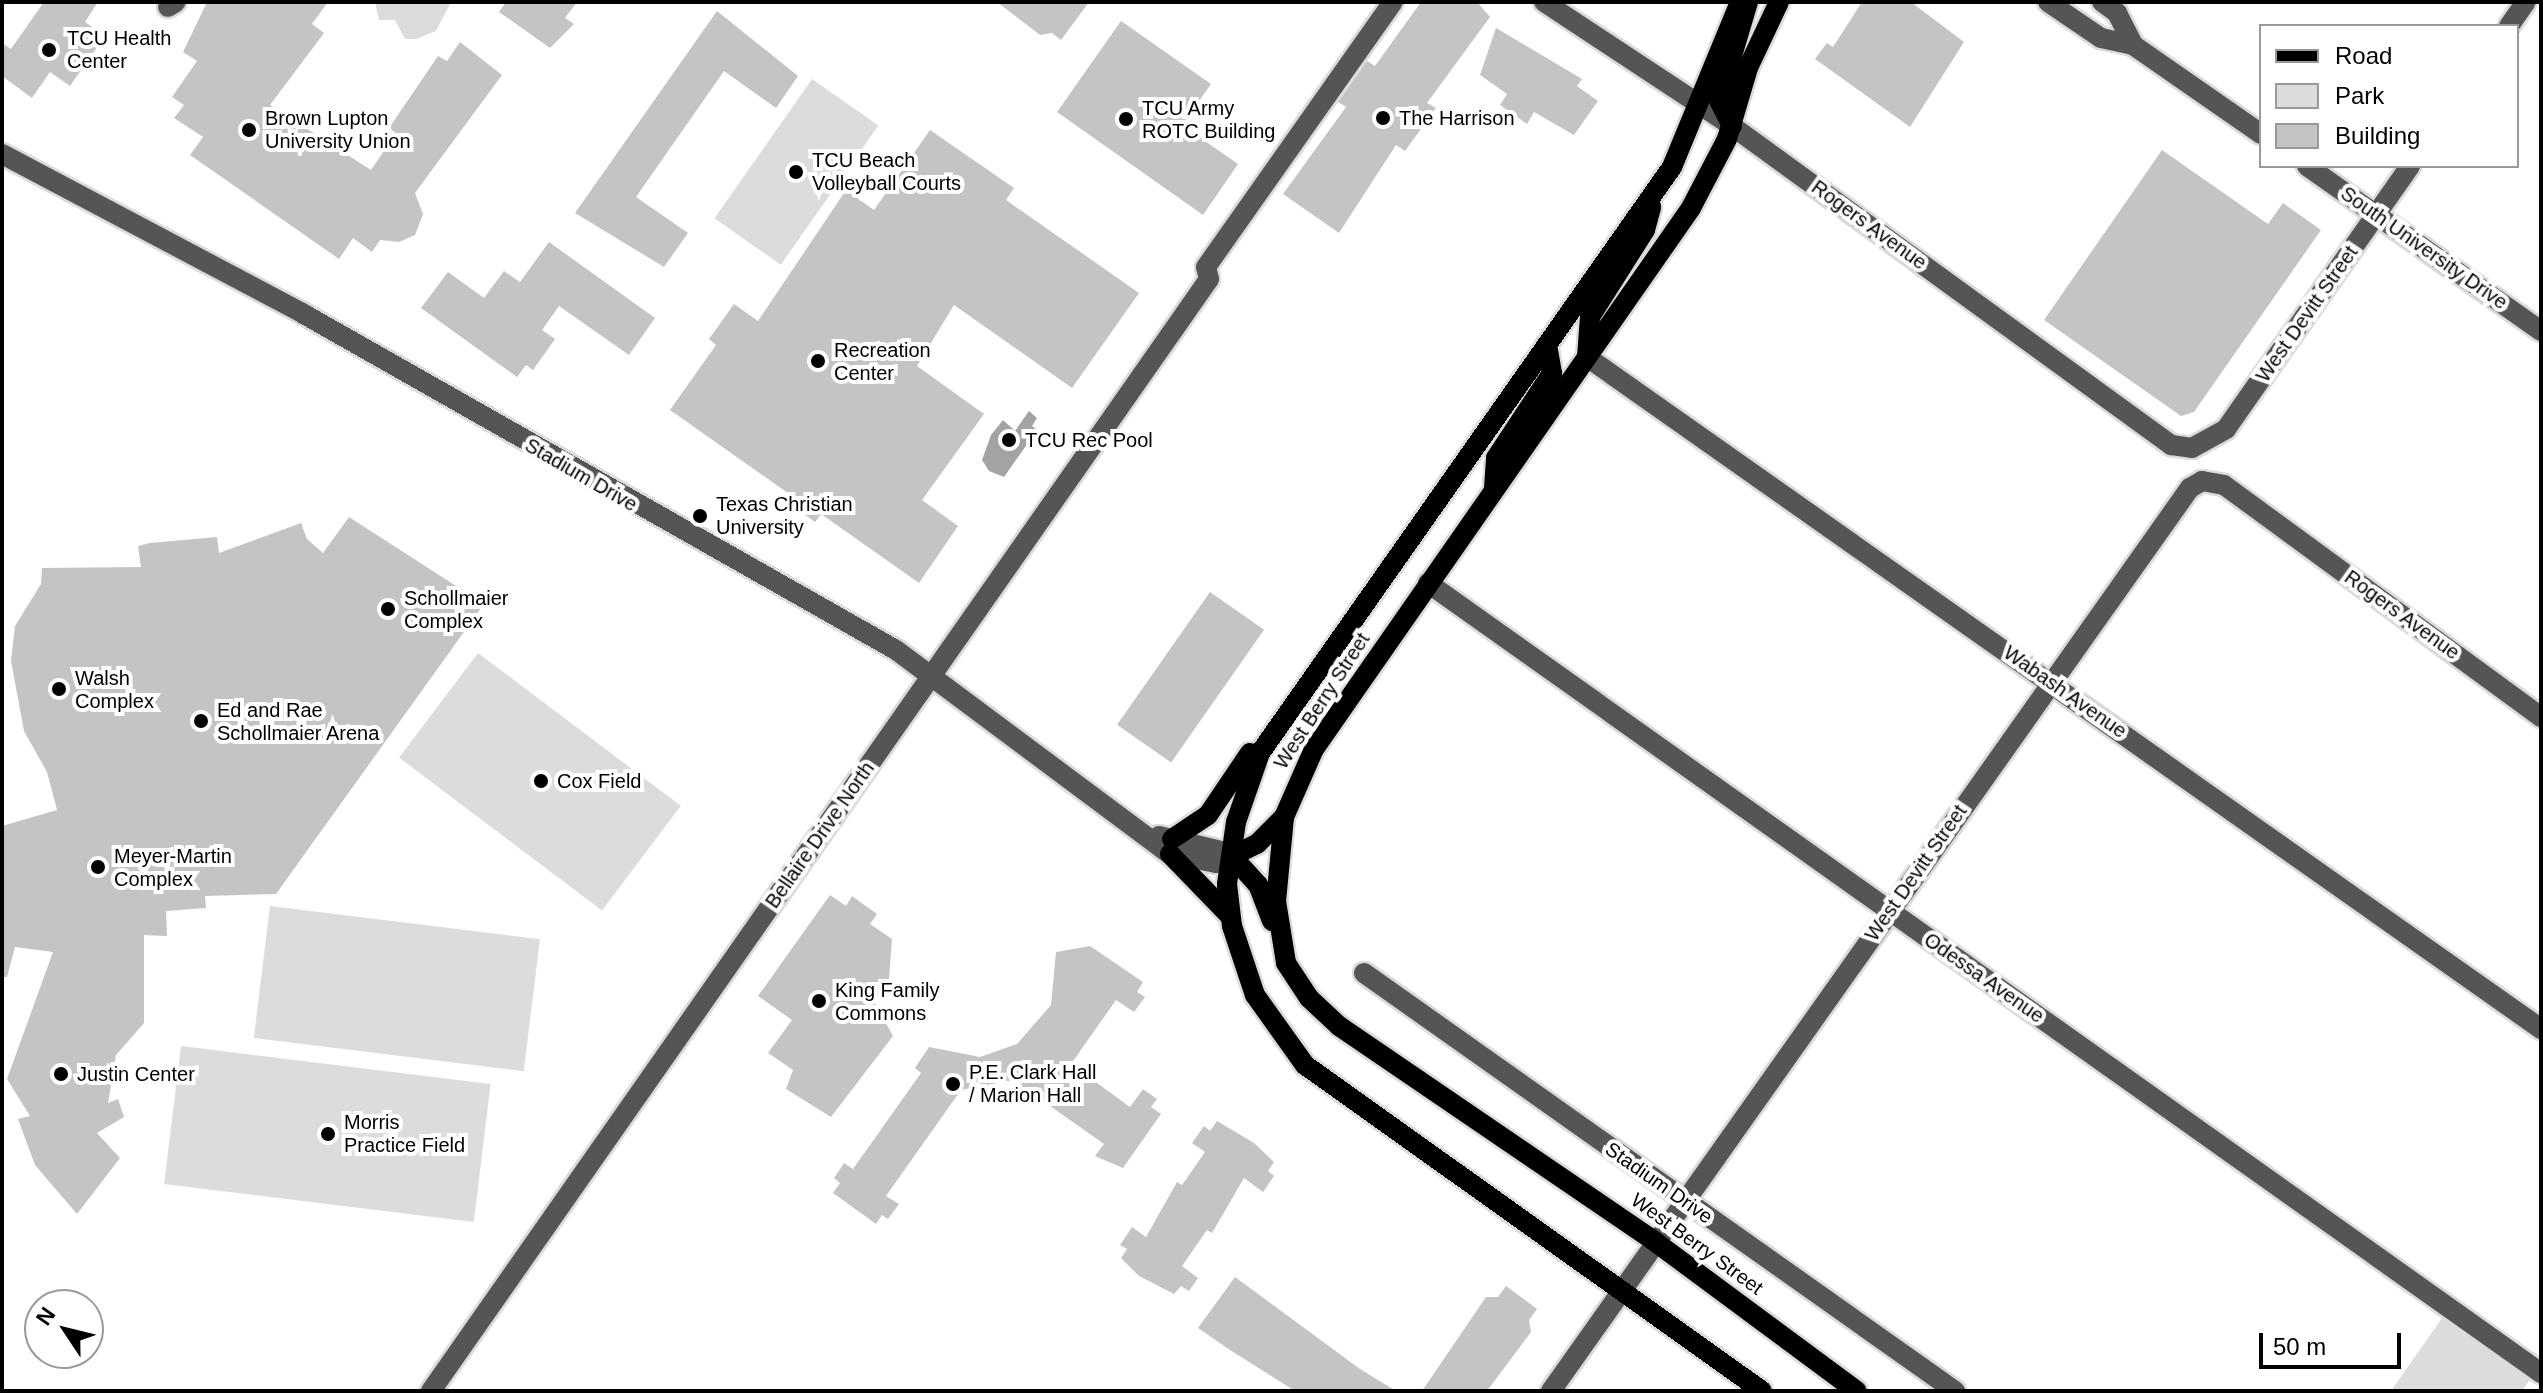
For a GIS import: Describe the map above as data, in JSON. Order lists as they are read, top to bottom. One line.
{"streets":{"main road":["West Berry Street"],"street":["Rogers Avenue","South University Drive","West Devitt Street","Stadium Drive","Wabash Avenue","Bellaire Drive North","Odessa Avenue"]},"crossings":[["Rogers Avenue","West Devitt Street"],["Rogers Avenue","West Berry Street"],["South University Drive","West Devitt Street"],["West Devitt Street","Stadium Drive"],["West Devitt Street","Wabash Avenue"],["West Devitt Street","West Berry Street"],["West Devitt Street","Odessa Avenue"],["Stadium Drive","West Berry Street"],["Stadium Drive","Bellaire Drive North"],["Wabash Avenue","West Berry Street"],["West Berry Street","Odessa Avenue"]],"places":["TCU Health Center","The Harrison","TCU Army ROTC Building","Brown Lupton University Union","TCU Beach Volleyball Courts","Recreation Center","TCU Rec Pool","Texas Christian University","Schollmaier Complex","Walsh Complex","Ed and Rae Schollmaier Arena","Cox Field","Meyer-Martin Complex","King Family Commons","Justin Center","P.E. Clark Hall / Marion Hall","Morris Practice Field"],"legend":["Road","Park","Building"],"scale_bar":"50 m","north":"top left"}
